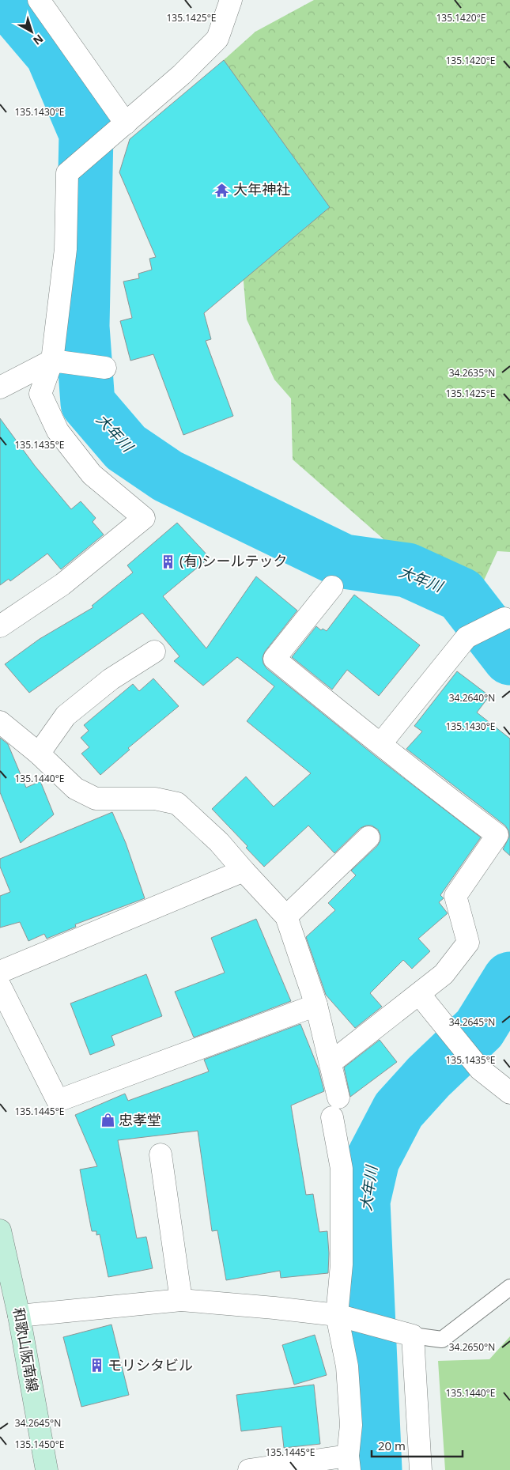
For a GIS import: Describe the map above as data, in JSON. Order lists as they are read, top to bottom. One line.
{"streets":{"main road":["和歌山阪南線"]},"water":["大年川"],"places":{"temple":["大年神社"],"building":["(有)シールテック","モリシタビル"],"shop":["忠孝堂"]},"scale_bar":"20 m","north":"bottom right","coordinates":["135.1425°E","135.1420°E","135.1430°E","34.2635°N","135.1435°E","34.2640°N","135.1440°E","34.2645°N","135.1445°E","34.2650°N","135.1450°E"]}
